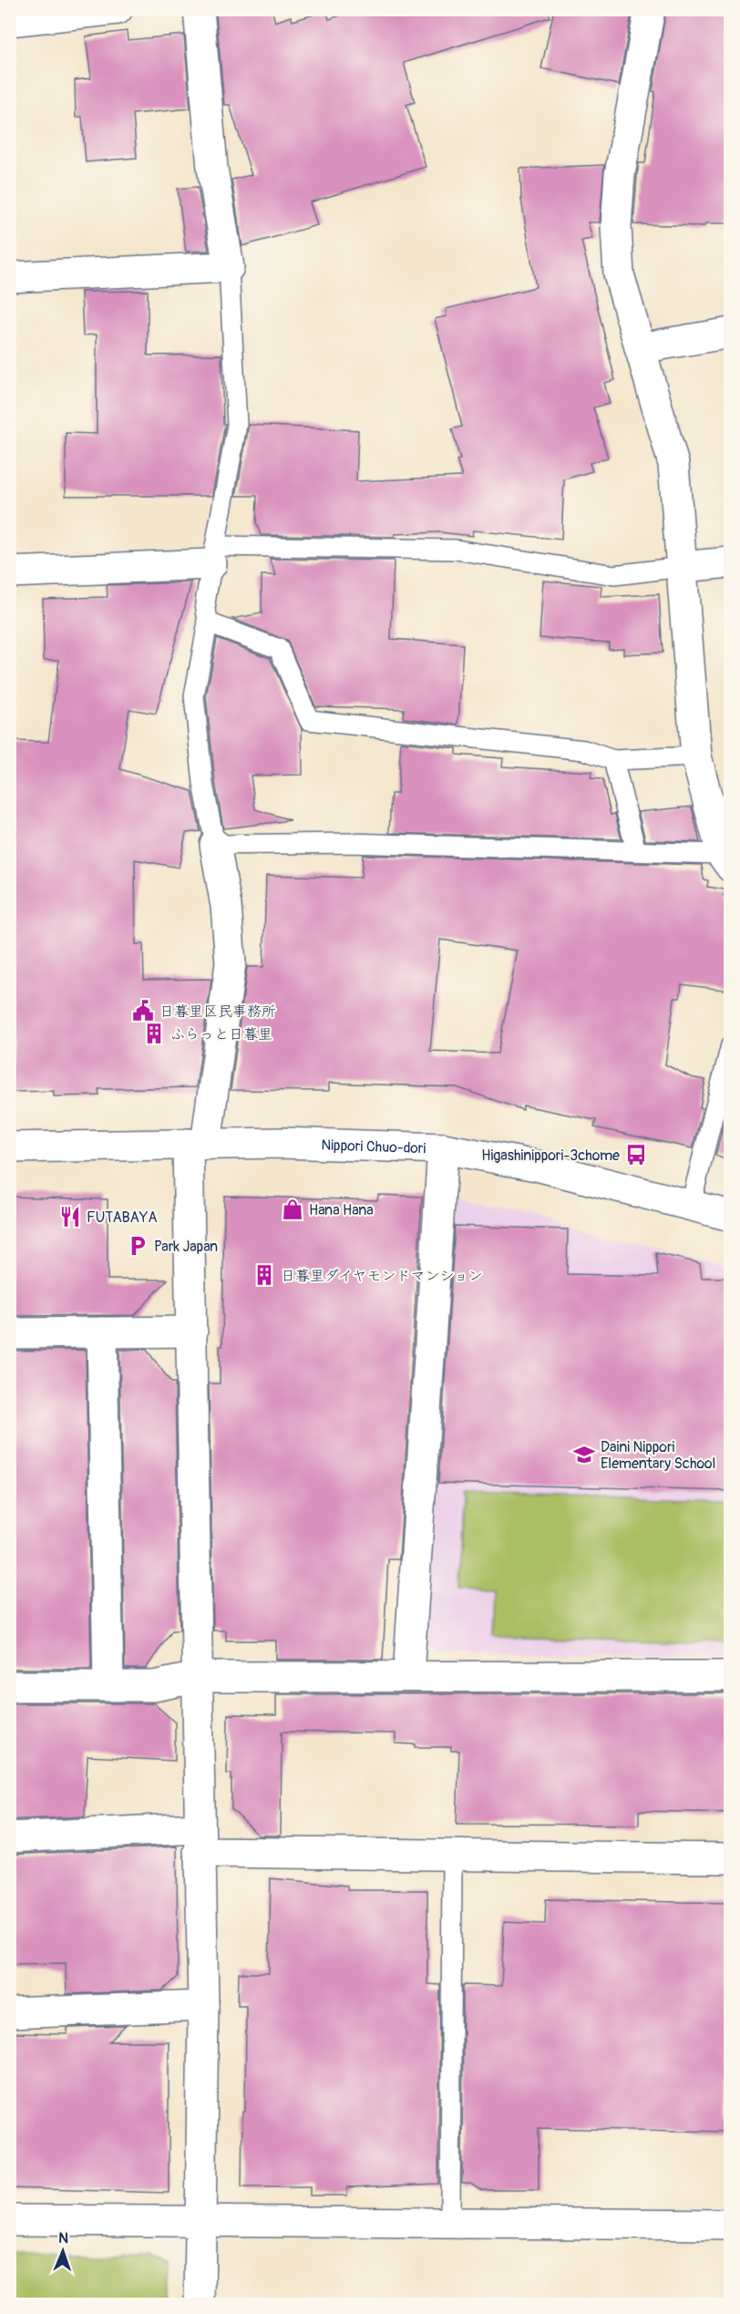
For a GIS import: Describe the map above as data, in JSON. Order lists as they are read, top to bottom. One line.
{"streets":{"street":["Nippori Chuo-dori"]},"places":{"public building":["日暮里区民事務所"],"building":["ふらっと日暮里","日暮里ダイヤモンドマンション"],"bus stop":["Higashinippori-3chome"],"shop":["Hana Hana"],"restaurant":["FUTABAYA"],"parking":["Park Japan"],"school or university":["Daini Nippori Elementary School"]},"north":"top"}
